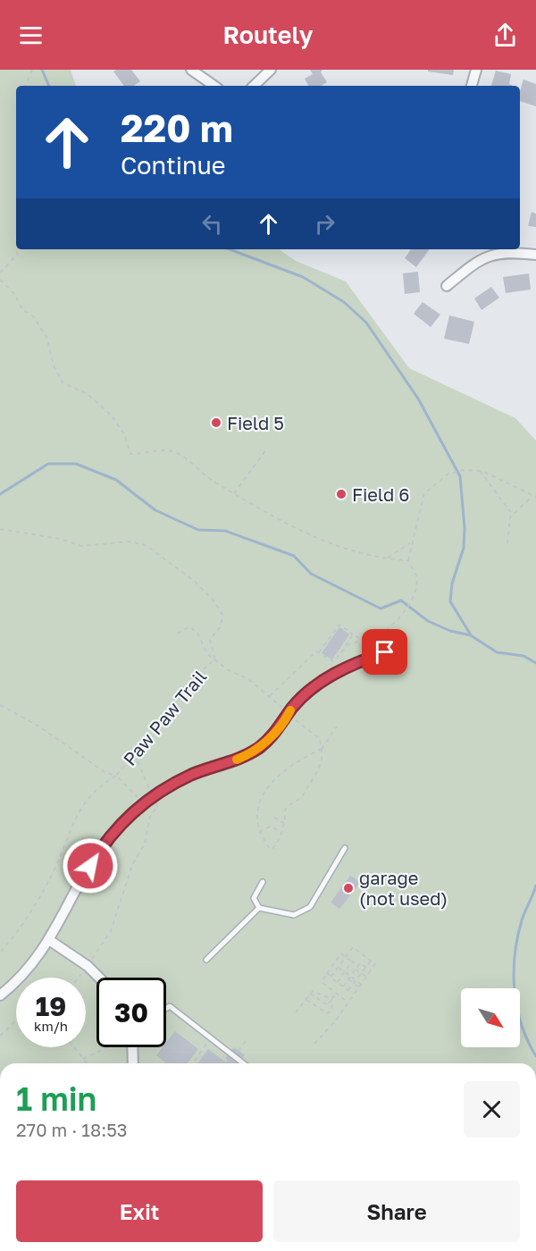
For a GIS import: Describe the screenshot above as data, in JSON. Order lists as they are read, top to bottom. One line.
{"streets":{"path":["Paw Paw Trail"]},"places":["Field 5","Field 6","garage (not used)"],"north":"bottom right","page":{"header":"Routely","turn":["220 m","Continue"],"speed":"19 km/h","limit":"30","heading":["1 min","270 m · 18:53"],"buttons":["Exit","Share"]}}
